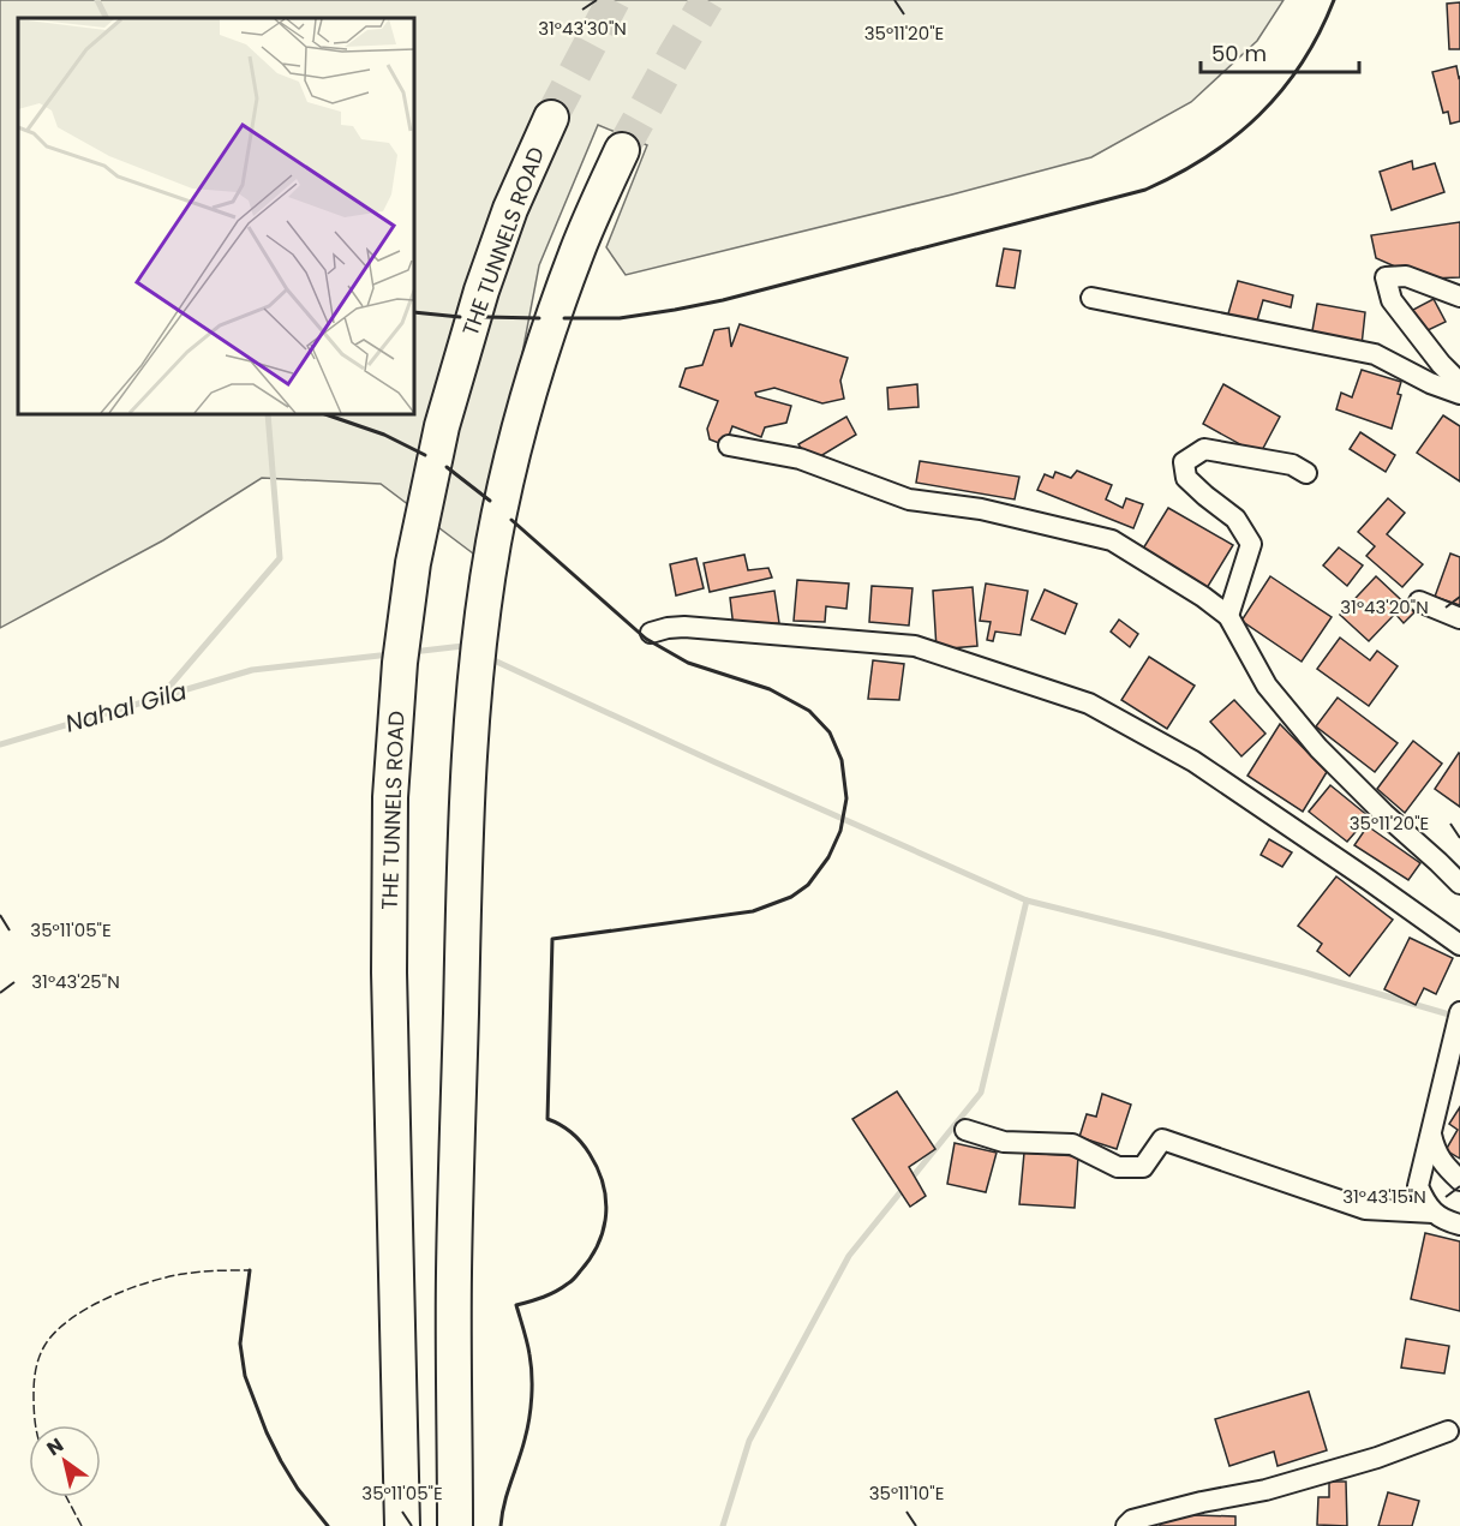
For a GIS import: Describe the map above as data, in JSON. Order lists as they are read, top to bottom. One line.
{"streets":{"highway":["THE TUNNELS ROAD"]},"water":["Nahal Gila"],"scale_bar":"50 m","north":"top left","coordinates":["31°43'30\"N","35°11'20\"E","31°43'20\"N","35°11'05\"E","31°43'25\"N","31°43'15\"N","35°11'10\"E"]}
